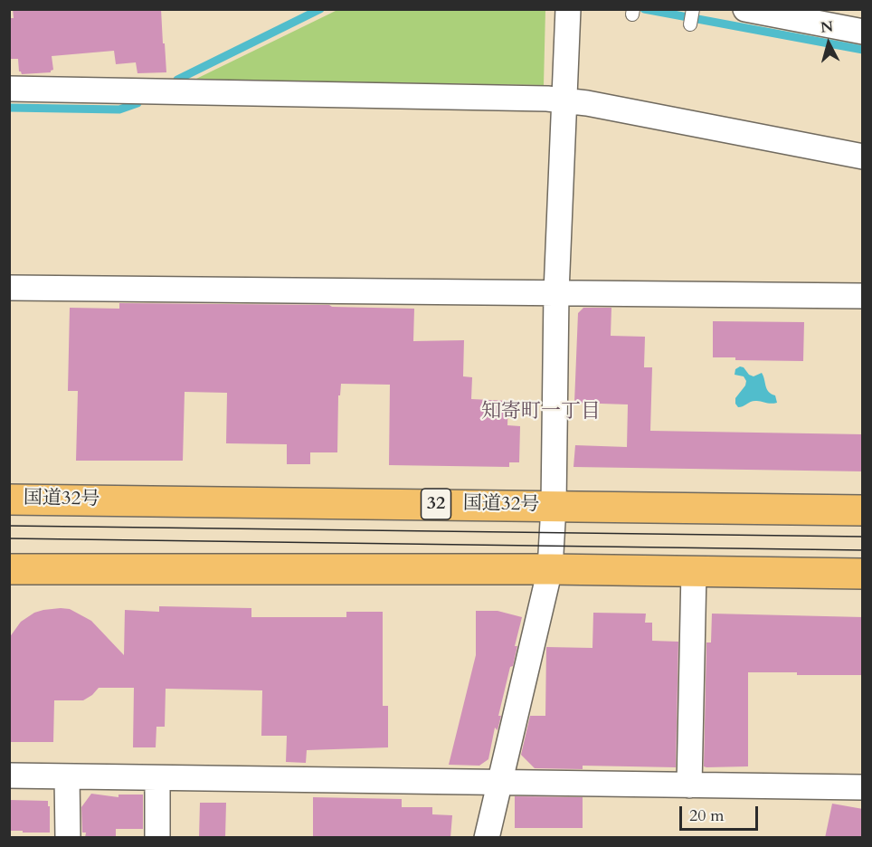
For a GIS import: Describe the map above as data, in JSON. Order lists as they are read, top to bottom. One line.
{"streets":{"highway":["国道32号","32"]},"districts":["知寄町一丁目"],"scale_bar":"20 m","north":"top"}
